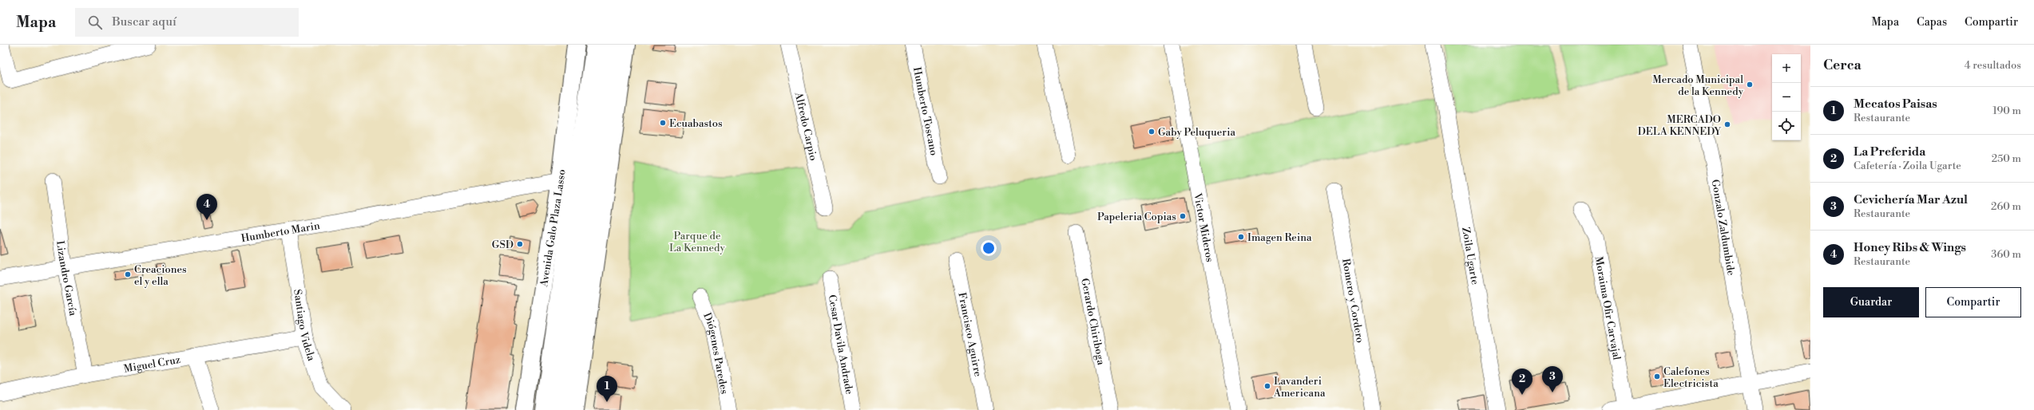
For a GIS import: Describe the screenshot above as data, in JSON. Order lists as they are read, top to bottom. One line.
{"streets":{"main road":["Avenida Galo Plaza Lasso"],"street":["Humberto Toscano","Alfredo Carpio","Victor Mideros","Gonzalo Zaldumbide","Humberto Marin","Zoila Ugarte","Lizandro García","Romero y Cordero","Moraima Ofir Carvajal","Gerardo Chiriboga","Santiago Videla","Francisco Aguirre","Cesar Davila Andrade","Diógenes Paredes","Miguel Cruz"]},"crossings":[["Avenida Galo Plaza Lasso","Humberto Marin"],["Humberto Marin","Lizandro García"],["Humberto Marin","Santiago Videla"],["Lizandro García","Miguel Cruz"],["Santiago Videla","Miguel Cruz"]],"parks":["Parque de La Kennedy"],"places":["Mercado Municipal de la Kennedy","Ecuabastos","MERCADO DELA KENNEDY","Gaby Peluqueria","Papeleria Copias","Imagen Reina","GSD","Creaciones el y ella","Calefones Electricista","Lavanderi Americana"],"page":{"header":"Mapa","search":"Buscar aquí","nav":["Mapa","Capas","Compartir"],"heading":["Cerca","4 resultados"],"map_buttons":["+","−"],"list":[{"mark":"1","name":"Mecatos Paisas","note":"Restaurante","value":"190 m"},{"mark":"2","name":"La Preferida","note":"Cafetería · Zoila Ugarte","value":"250 m"},{"mark":"3","name":"Cevichería Mar Azul","note":"Restaurante","value":"260 m"},{"mark":"4","name":"Honey Ribs & Wings","note":"Restaurante","value":"360 m"}],"pins":["4","3","2","1"],"buttons":["Guardar","Compartir"]}}
